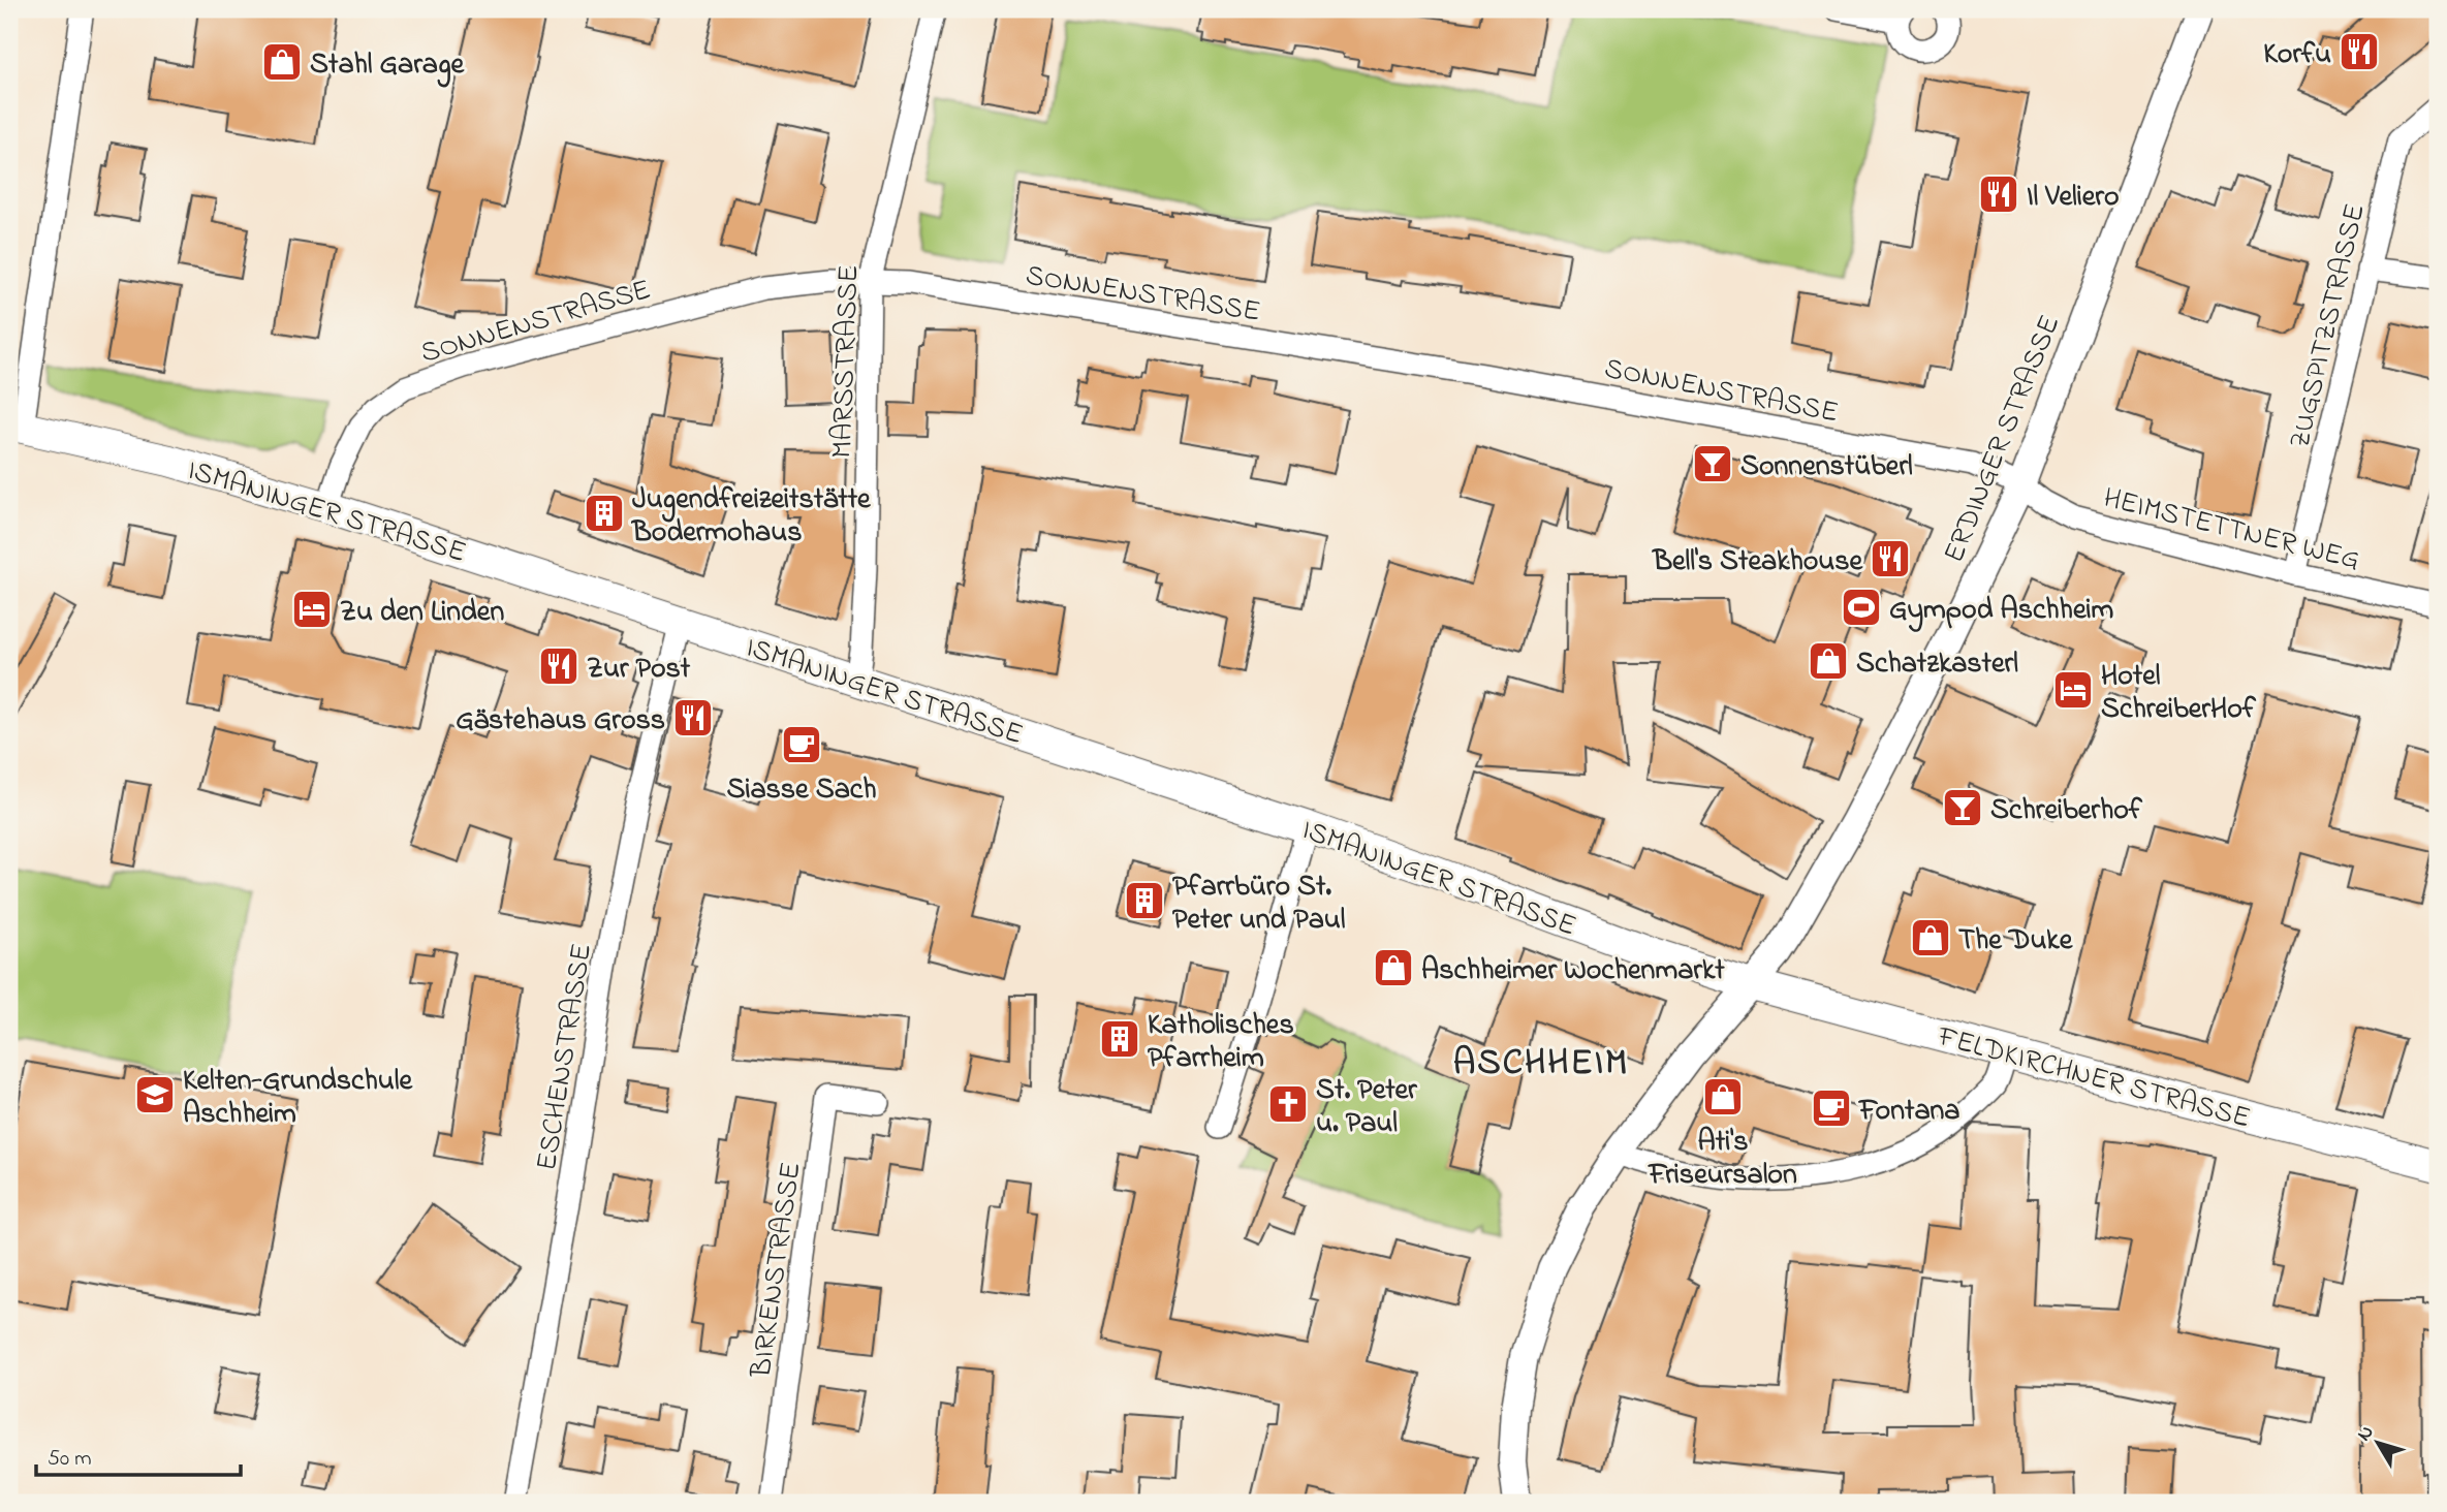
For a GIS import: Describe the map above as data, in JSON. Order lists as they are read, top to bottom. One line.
{"streets":{"main road":["ISMANINGER STRASSE","FELDKIRCHNER STRASSE"],"street":["SONNENSTRASSE","ZUGSPITZSTRASSE","MARSSTRASSE","ERDINGER STRASSE","HEIMSTETTNER WEG","ESCHENSTRASSE","BIRKENSTRASSE"]},"crossings":[["SONNENSTRASSE","MARSSTRASSE"],["SONNENSTRASSE","ERDINGER STRASSE"],["SONNENSTRASSE","ISMANINGER STRASSE"],["SONNENSTRASSE","HEIMSTETTNER WEG"],["ZUGSPITZSTRASSE","HEIMSTETTNER WEG"],["MARSSTRASSE","ISMANINGER STRASSE"],["ERDINGER STRASSE","ISMANINGER STRASSE"],["ERDINGER STRASSE","HEIMSTETTNER WEG"],["ERDINGER STRASSE","FELDKIRCHNER STRASSE"],["ISMANINGER STRASSE","ESCHENSTRASSE"],["ISMANINGER STRASSE","FELDKIRCHNER STRASSE"]],"districts":["ASCHHEIM"],"places":{"restaurant":["Korfu","Il Veliero","Bell's Steakhouse","Zur Post","Gästehaus Gross"],"shop":["Stahl Garage","Schatzkasterl","The Duke","Aschheimer Wochenmarkt","Ati's Friseursalon"],"bar":["Sonnenstüberl","Schreiberhof"],"building":["Jugendfreizeitstätte Bodermohaus","Pfarrbüro St. Peter und Paul","Katholisches Pfarrheim"],"sports":["Gympod Aschheim"],"hotel":["Zu den Linden","Hotel SchreiberHof"],"cafe":["Siasse Sach","Fontana"],"school or university":["Kelten-Grundschule Aschheim"],"church":["St. Peter u. Paul"]},"scale_bar":"50 m","north":"top left"}
